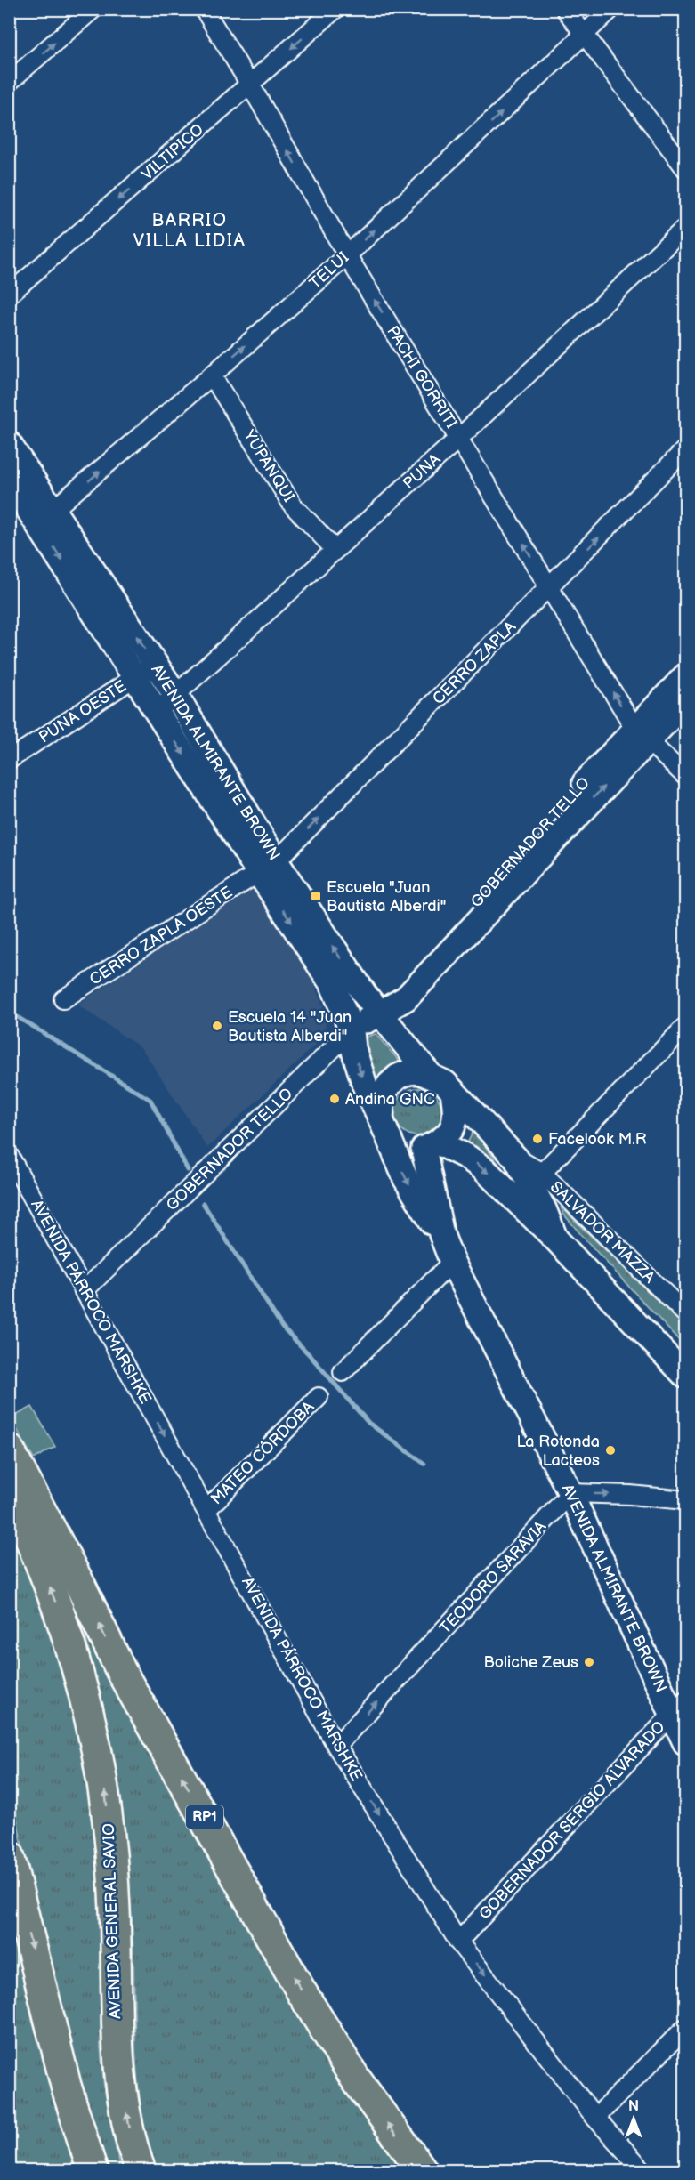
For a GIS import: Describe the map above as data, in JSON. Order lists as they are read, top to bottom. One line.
{"streets":{"highway":["RP1","AVENIDA GENERAL SAVIO"],"main road":["AVENIDA ALMIRANTE BROWN","GOBERNADOR TELLO"],"street":["VILTIPICO","TELUI","PACHI GORRITI","YUPANQUI","PUNA","CERRO ZAPLA","PUNA OESTE","CERRO ZAPLA OESTE","SALVADOR MAZZA","AVENIDA PÁRROCO MARSHKE","MATEO CÓRDOBA","TEODORO SARAVIA","GOBERNADOR SERGIO ALVARADO"]},"crossings":[["VILTIPICO","PACHI GORRITI"],["TELUI","PACHI GORRITI"],["TELUI","YUPANQUI"],["TELUI","AVENIDA ALMIRANTE BROWN"],["PACHI GORRITI","PUNA"],["PACHI GORRITI","CERRO ZAPLA"],["PACHI GORRITI","GOBERNADOR TELLO"],["YUPANQUI","PUNA"],["PUNA","AVENIDA ALMIRANTE BROWN"],["CERRO ZAPLA","AVENIDA ALMIRANTE BROWN"],["CERRO ZAPLA","CERRO ZAPLA OESTE"],["PUNA OESTE","AVENIDA ALMIRANTE BROWN"],["AVENIDA ALMIRANTE BROWN","GOBERNADOR TELLO"],["AVENIDA ALMIRANTE BROWN","CERRO ZAPLA OESTE"],["AVENIDA ALMIRANTE BROWN","TEODORO SARAVIA"],["AVENIDA ALMIRANTE BROWN","GOBERNADOR SERGIO ALVARADO"],["GOBERNADOR TELLO","AVENIDA PÁRROCO MARSHKE"],["AVENIDA PÁRROCO MARSHKE","MATEO CÓRDOBA"],["AVENIDA PÁRROCO MARSHKE","TEODORO SARAVIA"],["AVENIDA PÁRROCO MARSHKE","GOBERNADOR SERGIO ALVARADO"]],"one_way":["VILTIPICO","TELUI","PACHI GORRITI","CERRO ZAPLA","AVENIDA PÁRROCO MARSHKE","TEODORO SARAVIA"],"districts":["BARRIO VILLA LIDIA"],"places":{"transit":["Escuela \"Juan Bautista Alberdi\""],"other":["Escuela 14 \"Juan Bautista Alberdi\"","Andina GNC","Facelook M.R","La Rotonda Lacteos","Boliche Zeus"]},"north":"top"}
